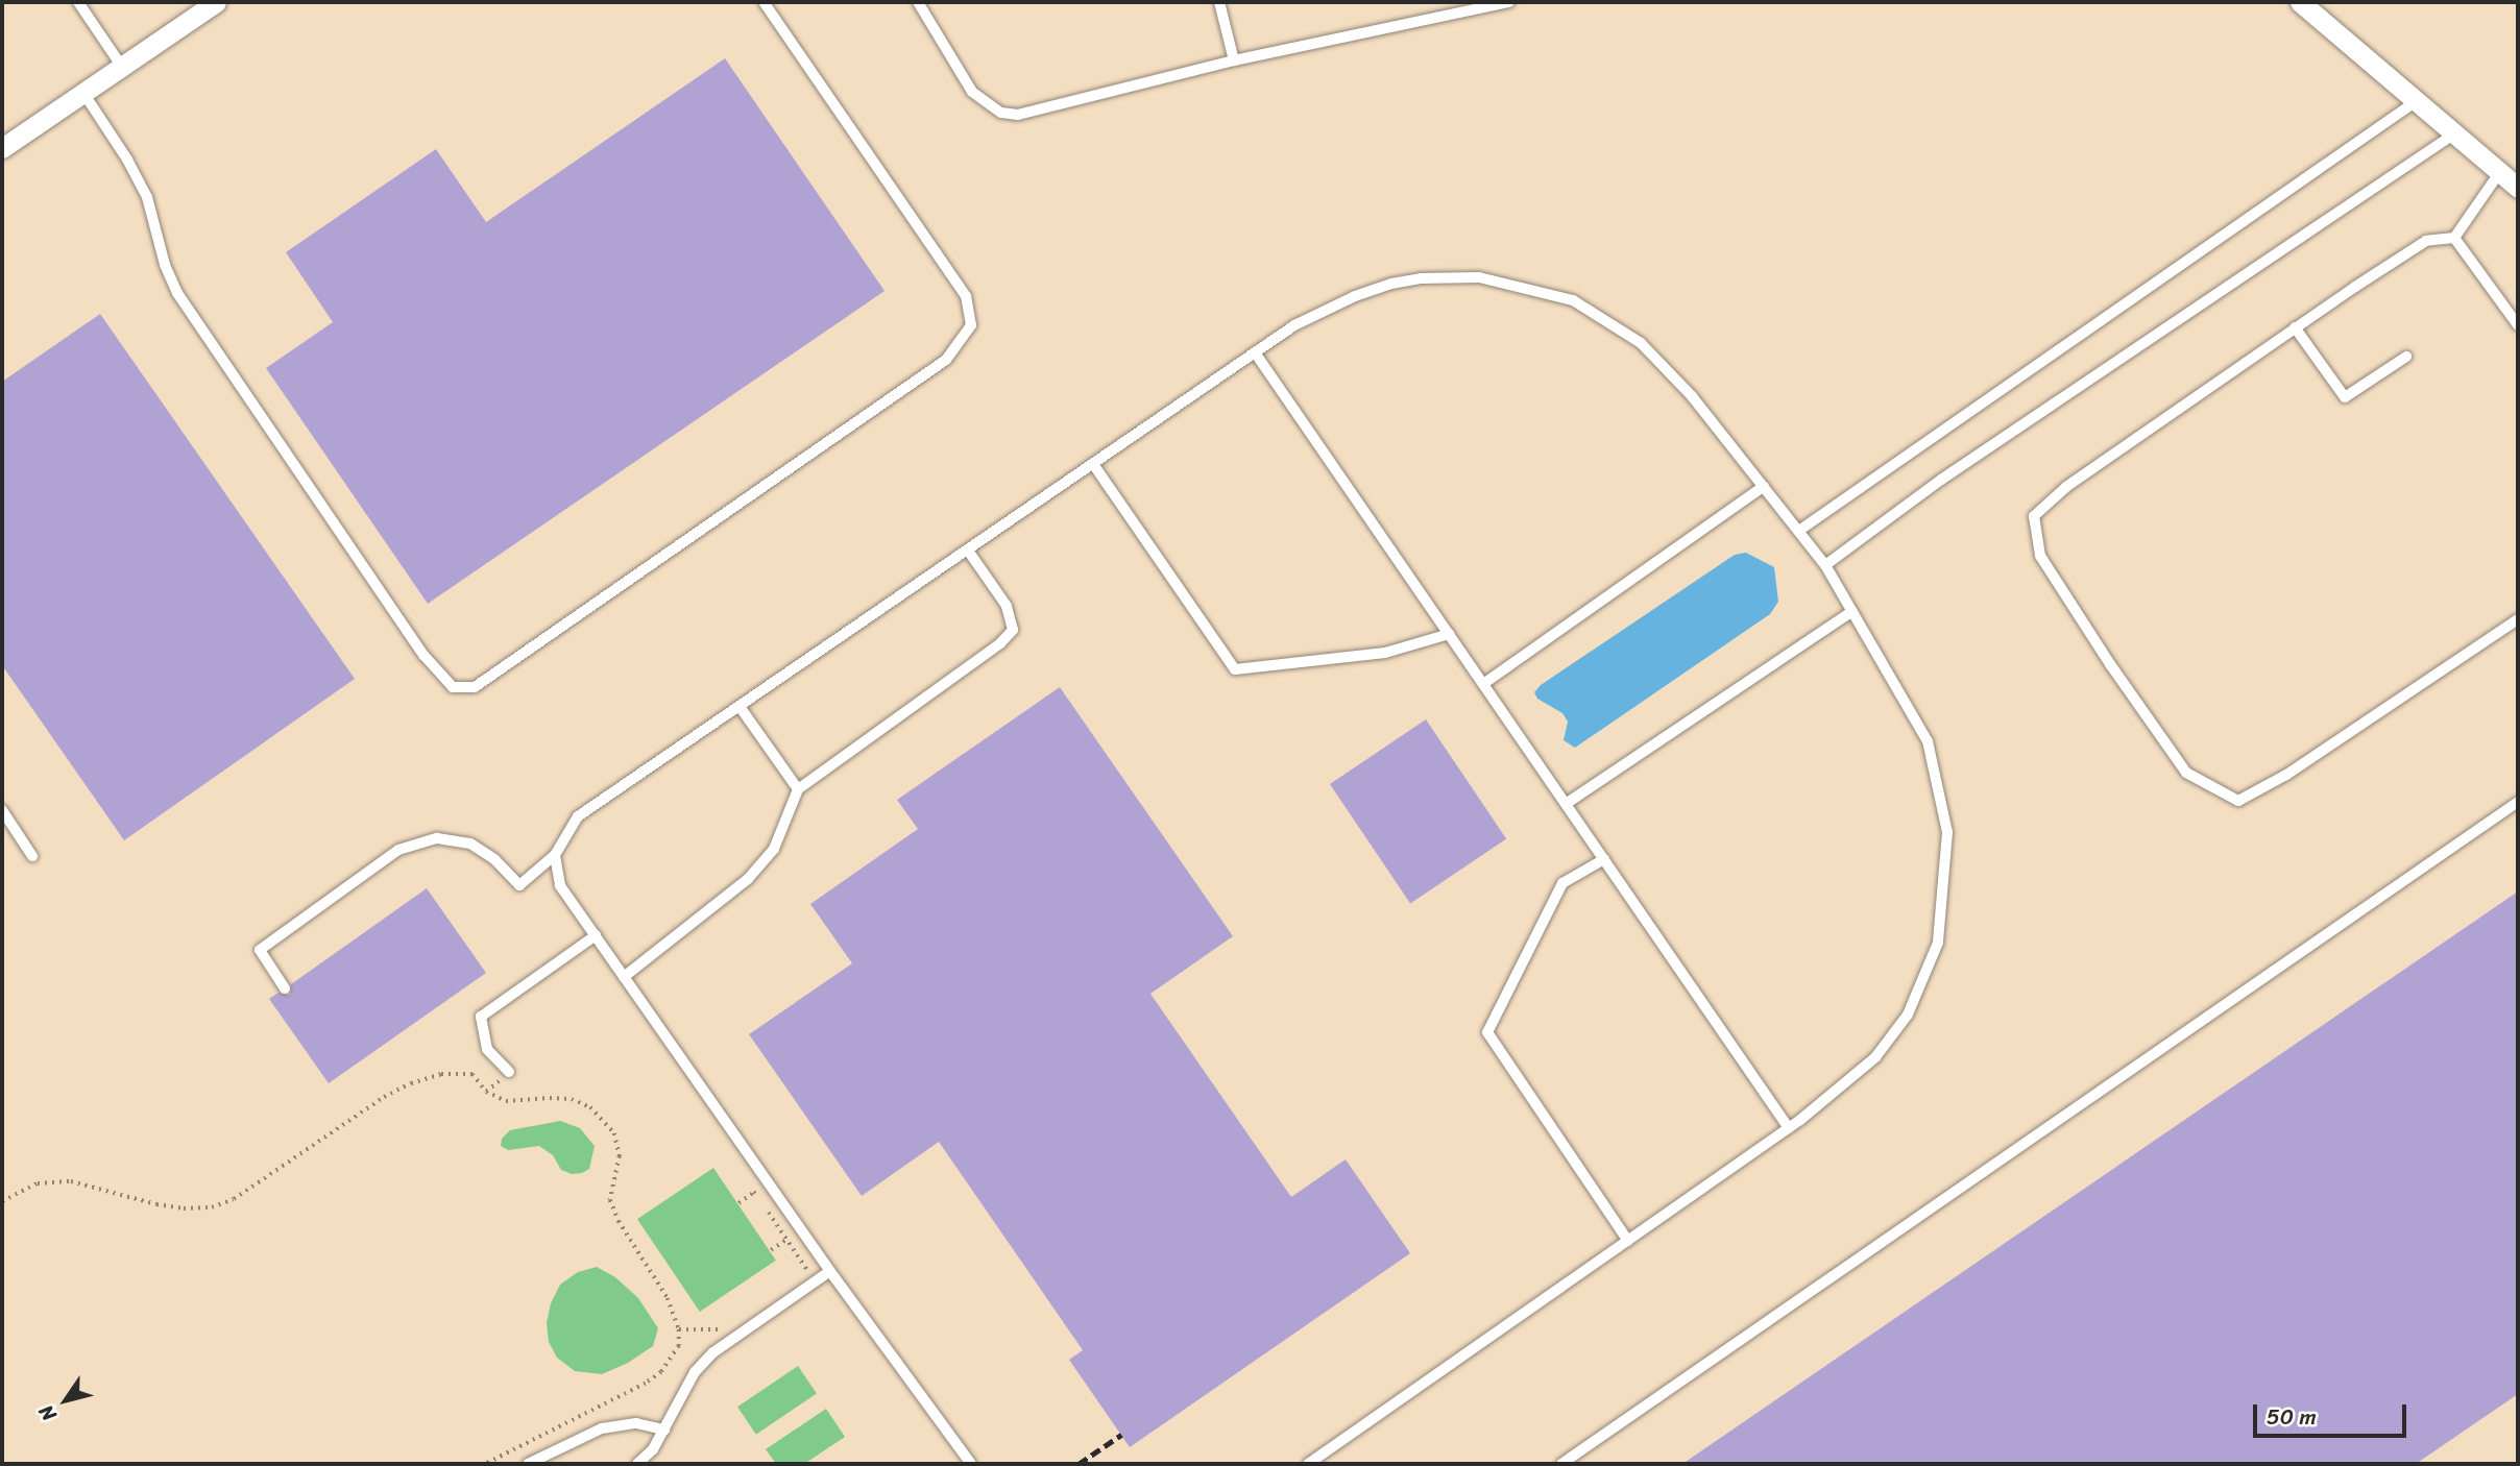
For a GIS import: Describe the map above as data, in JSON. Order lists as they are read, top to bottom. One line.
{"scale_bar":"50 m","north":"bottom left"}
